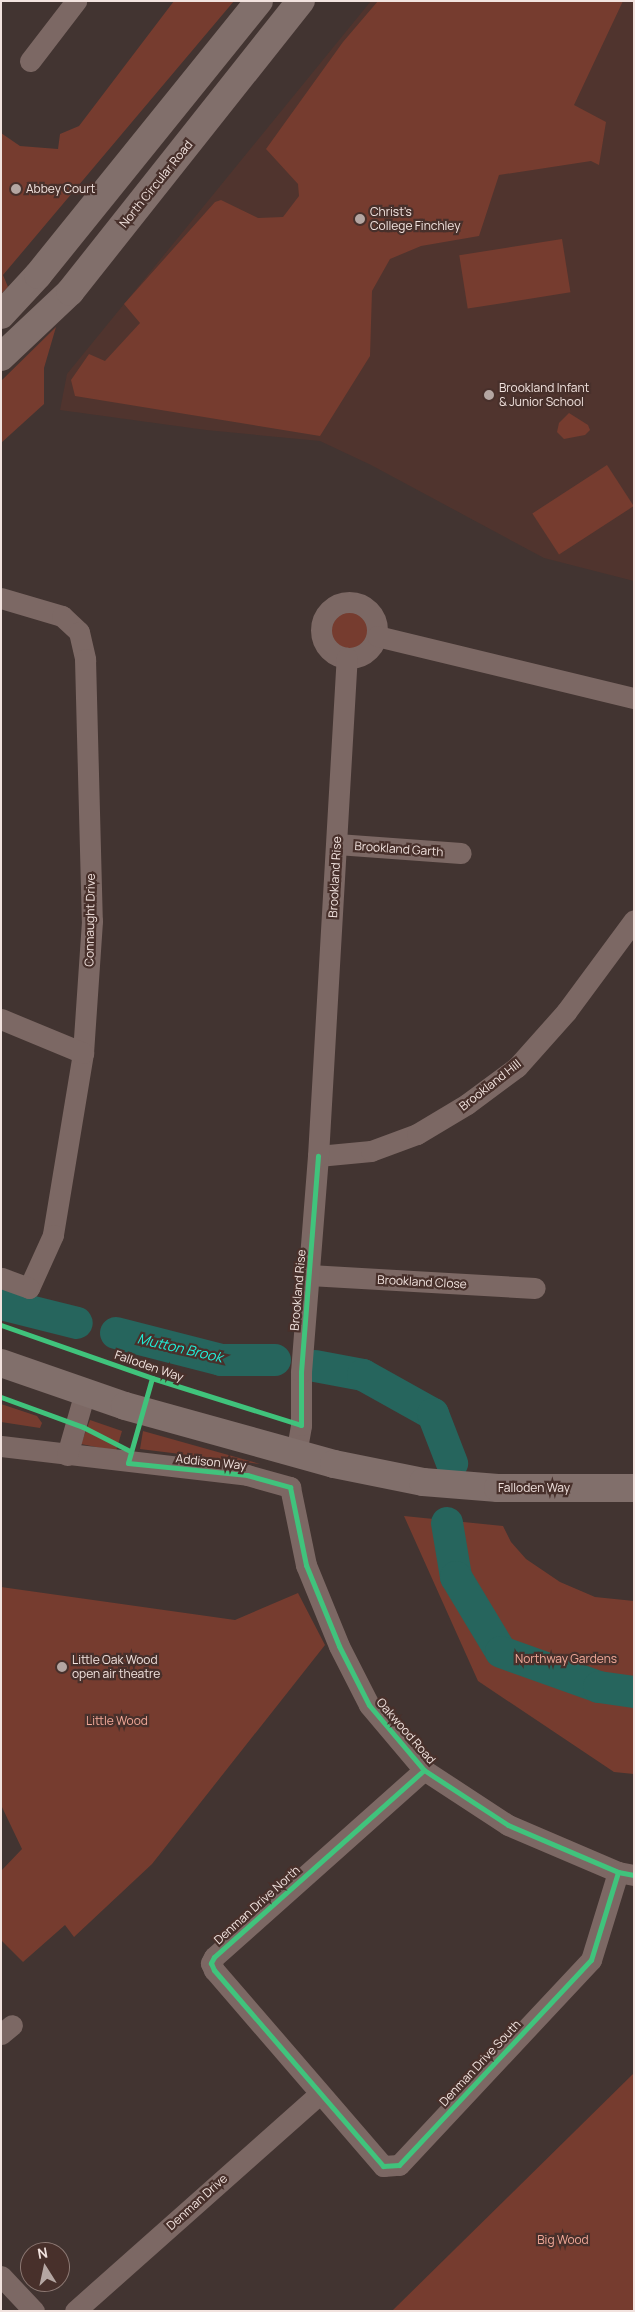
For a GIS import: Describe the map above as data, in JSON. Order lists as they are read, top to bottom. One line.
{"streets":{"highway":["North Circular Road","Falloden Way"],"street":["Brookland Garth","Brookland Rise","Connaught Drive","Brookland Hill","Brookland Close","Addison Way","Oakwood Road","Denman Drive North","Denman Drive South","Denman Drive"]},"crossings":[["Brookland Garth","Brookland Rise"],["Brookland Rise","Brookland Hill"],["Brookland Rise","Brookland Close"],["Brookland Rise","Falloden Way"],["Addison Way","Oakwood Road"],["Oakwood Road","Denman Drive North"],["Oakwood Road","Denman Drive South"],["Denman Drive North","Denman Drive South"],["Denman Drive North","Denman Drive"],["Denman Drive South","Denman Drive"]],"water":["Mutton Brook"],"parks":["Northway Gardens","Little Wood","Big Wood"],"places":["Abbey Court","Christ's College Finchley","Brookland Infant & Junior School","Little Oak Wood open air theatre"],"north":"top"}
